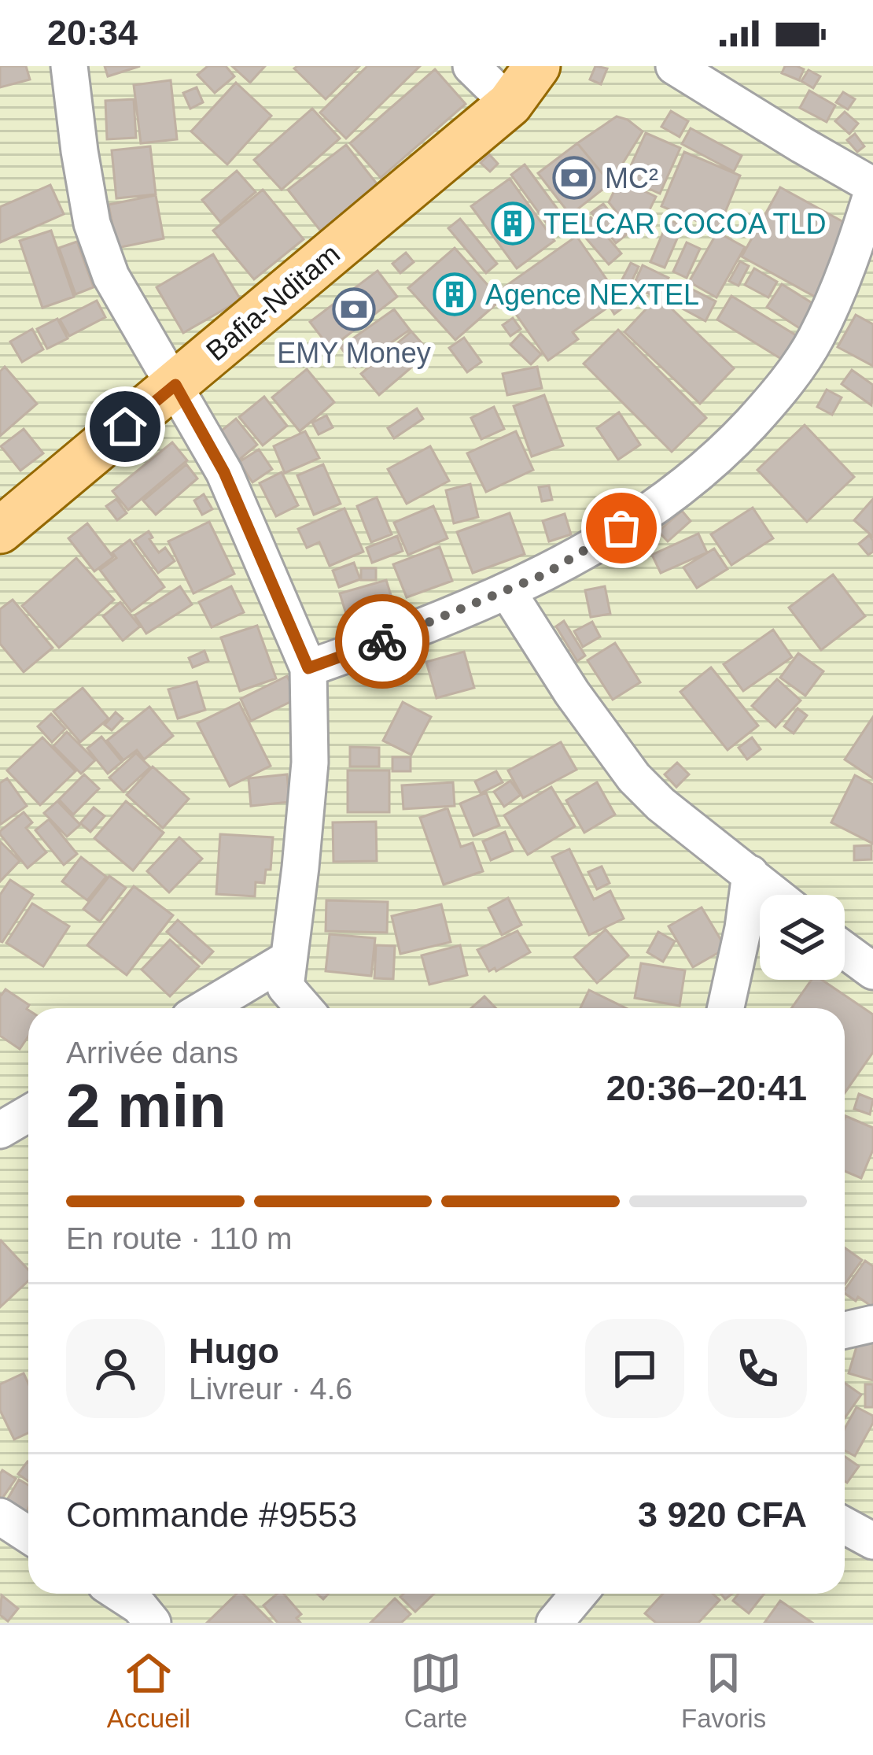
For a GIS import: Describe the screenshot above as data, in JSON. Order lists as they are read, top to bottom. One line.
{"streets":{"main road":["Bafia-Nditam"]},"places":{"bank":["MC²","EMY Money"],"building":["TELCAR COCOA TLD","Agence NEXTEL"]},"page":{"status":"20:34","heading":["2 min","Arrivée dans","20:36–20:41"],"panel":["Hugo","Livreur · 4.6","Commande #9553","3 920 CFA"],"bar":"En route · 110 m","tabs":["Accueil","Carte","Favoris"]}}
